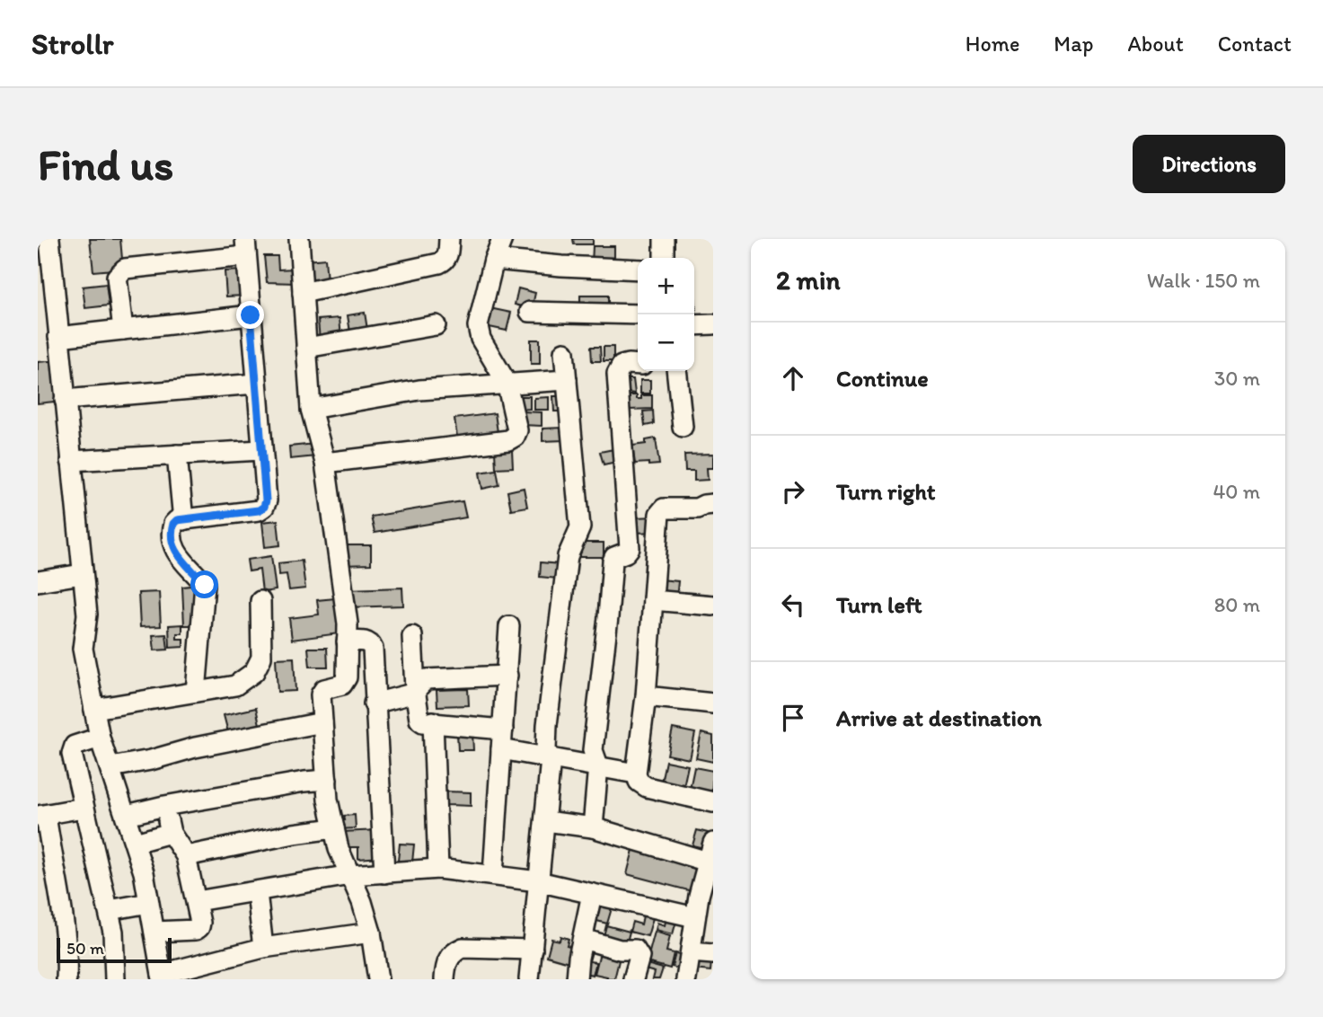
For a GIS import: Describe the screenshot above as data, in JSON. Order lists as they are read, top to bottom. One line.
{"scale_bar":"50 m","page":{"header":"Strollr","nav":["Home","Map","About","Contact"],"buttons":"Directions","title":"Find us","heading":["2 min","Walk · 150 m"],"map_buttons":["+","−"],"list":[["Continue","30 m"],["Turn right","40 m"],["Turn left","80 m"],"Arrive at destination"],"scale":"50 m"}}
